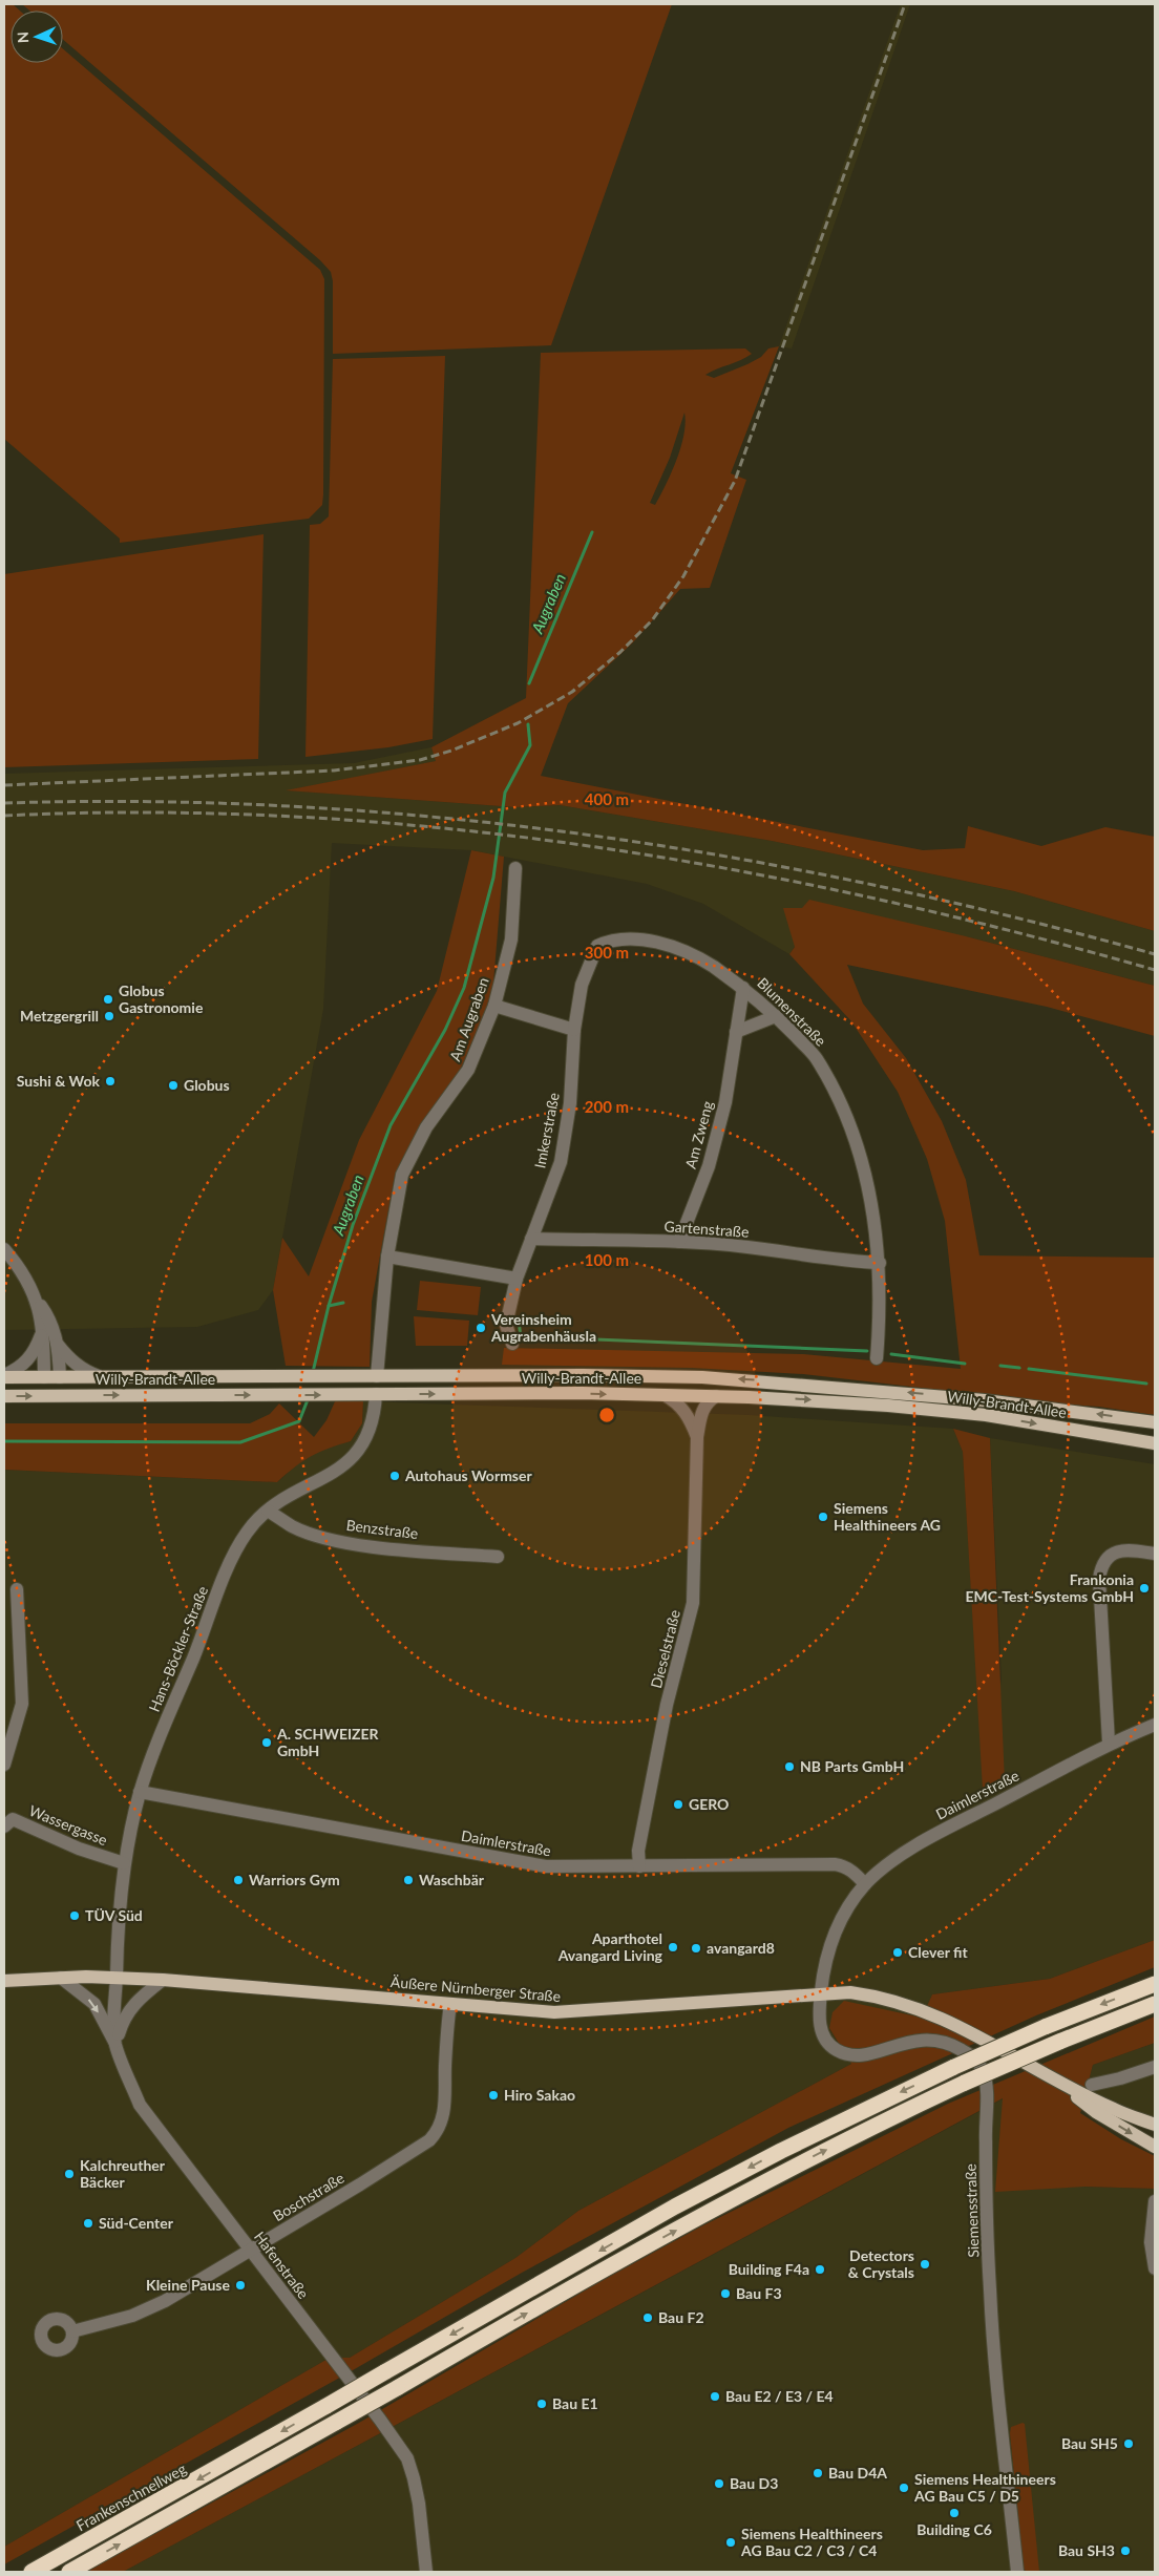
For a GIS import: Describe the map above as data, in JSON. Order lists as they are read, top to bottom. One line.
{"streets":{"highway":["Frankenschnellweg"],"main road":["Willy-Brandt-Allee","Äußere Nürnberger Straße"],"street":["Blumenstraße","Am Augraben","Imkerstraße","Am Zweng","Gartenstraße","Benzstraße","Hans-Böckler-Straße","Dieselstraße","Daimlerstraße","Wassergasse","Boschstraße","Siemensstraße","Hafenstraße"]},"crossings":[["Blumenstraße","Imkerstraße"],["Blumenstraße","Am Zweng"],["Blumenstraße","Gartenstraße"],["Am Augraben","Willy-Brandt-Allee"],["Imkerstraße","Gartenstraße"],["Am Zweng","Gartenstraße"],["Willy-Brandt-Allee","Hans-Böckler-Straße"],["Willy-Brandt-Allee","Dieselstraße"],["Benzstraße","Hans-Böckler-Straße"],["Hans-Böckler-Straße","Daimlerstraße"],["Hans-Böckler-Straße","Wassergasse"],["Hans-Böckler-Straße","Äußere Nürnberger Straße"],["Hans-Böckler-Straße","Hafenstraße"],["Dieselstraße","Daimlerstraße"],["Daimlerstraße","Äußere Nürnberger Straße"],["Daimlerstraße","Siemensstraße"],["Äußere Nürnberger Straße","Boschstraße"],["Äußere Nürnberger Straße","Siemensstraße"],["Äußere Nürnberger Straße","Hafenstraße"],["Boschstraße","Hafenstraße"]],"water":["Augraben"],"places":["Globus Gastronomie","Metzgergrill","Sushi & Wok","Globus","Vereinsheim Augrabenhäusla","Autohaus Wormser","Siemens Healthineers AG","Frankonia EMC-Test-Systems GmbH","A. SCHWEIZER GmbH","NB Parts GmbH","GERO","Warriors Gym","Waschbär","TÜV Süd","Aparthotel Avangard Living","avangard8","Clever fit","Hiro Sakao","Kalchreuther Bäcker","Süd-Center","Detectors & Crystals","Building F4a","Kleine Pause","Bau F3","Bau F2","Bau E2 / E3 / E4","Bau E1","Bau SH5","Bau D4A","Bau D3","Siemens Healthineers AG Bau C5 / D5","Building C6","Siemens Healthineers AG Bau C2 / C3 / C4","Bau SH3"],"north":"left","rings":["400 m","300 m","200 m","100 m"]}
